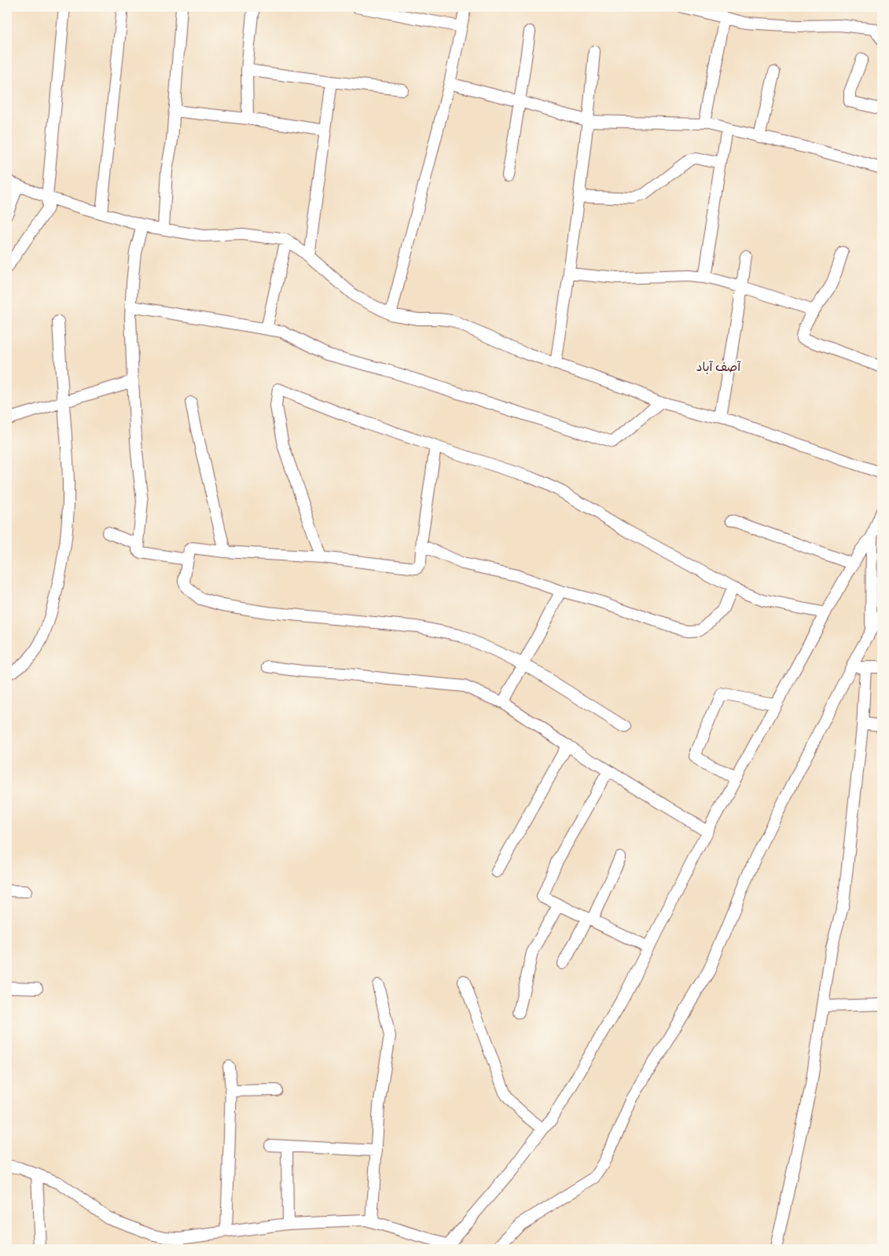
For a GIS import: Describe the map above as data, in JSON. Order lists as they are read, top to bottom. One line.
{"districts":["آصف آباد"]}
